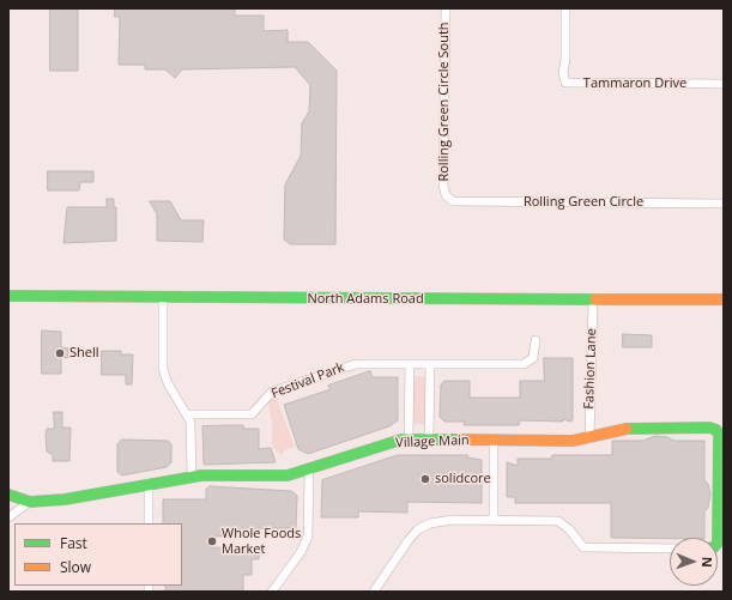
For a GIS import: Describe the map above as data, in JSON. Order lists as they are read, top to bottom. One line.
{"streets":{"street":["Tammaron Drive","Rolling Green Circle South","Rolling Green Circle","North Adams Road","Fashion Lane","Festival Park","Village Main"]},"crossings":[["Rolling Green Circle South","Rolling Green Circle"],["North Adams Road","Fashion Lane"],["Fashion Lane","Village Main"]],"places":["Shell","solidcore","Whole Foods Market"],"legend":["Fast","Slow"],"north":"right"}
